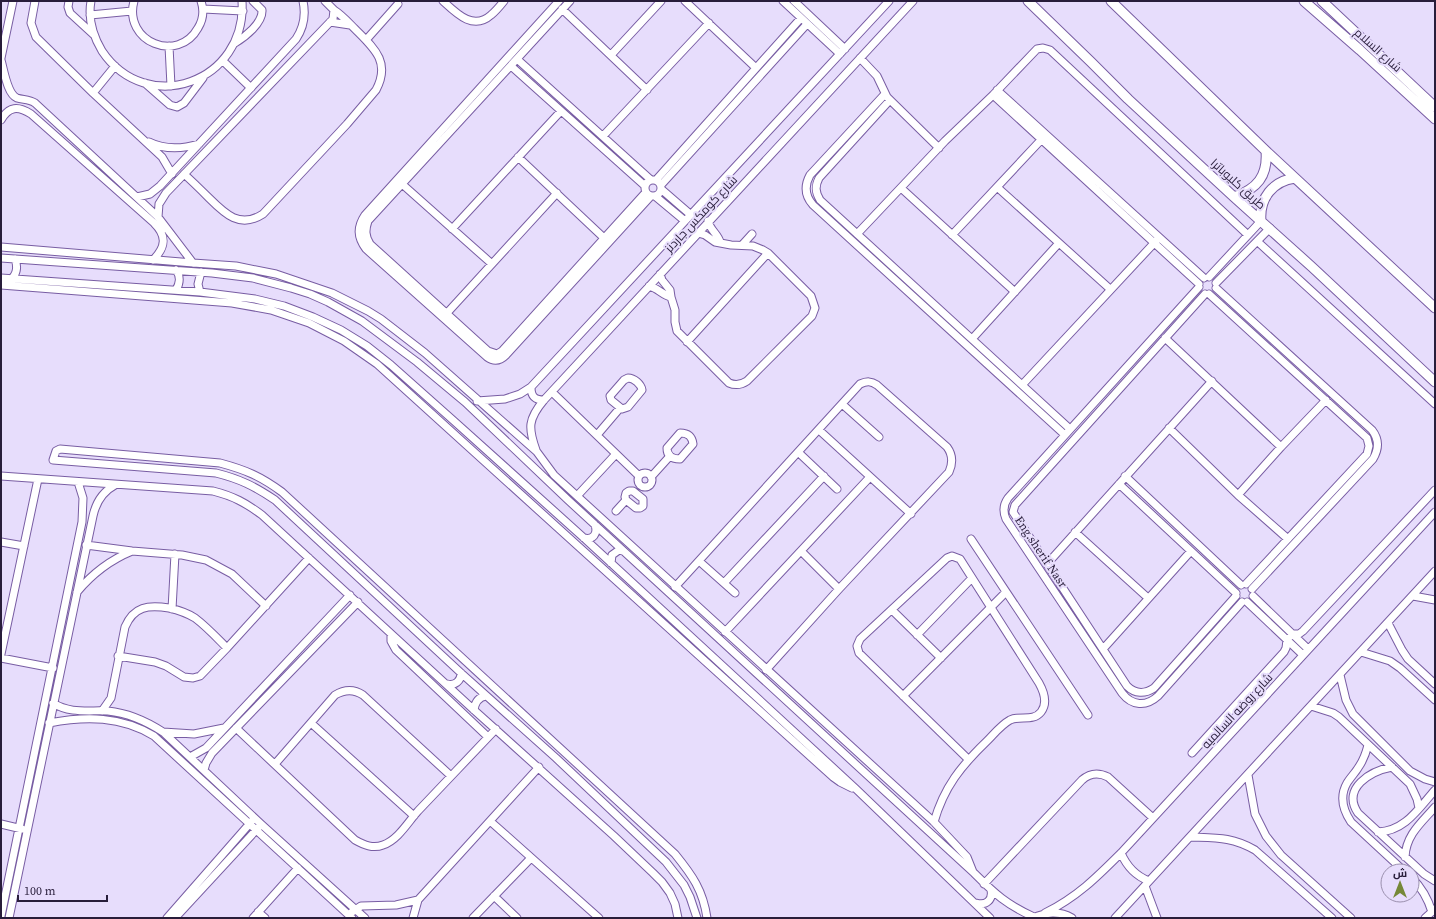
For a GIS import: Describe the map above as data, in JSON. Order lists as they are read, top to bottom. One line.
{"streets":{"main road":["شارع السلام","طريق كليوباترا"],"street":["شارع كومكس جاردنز","Eng.sherif Nasr","شارع روضه السالميه"]},"scale_bar":"100 m","north":"top"}
